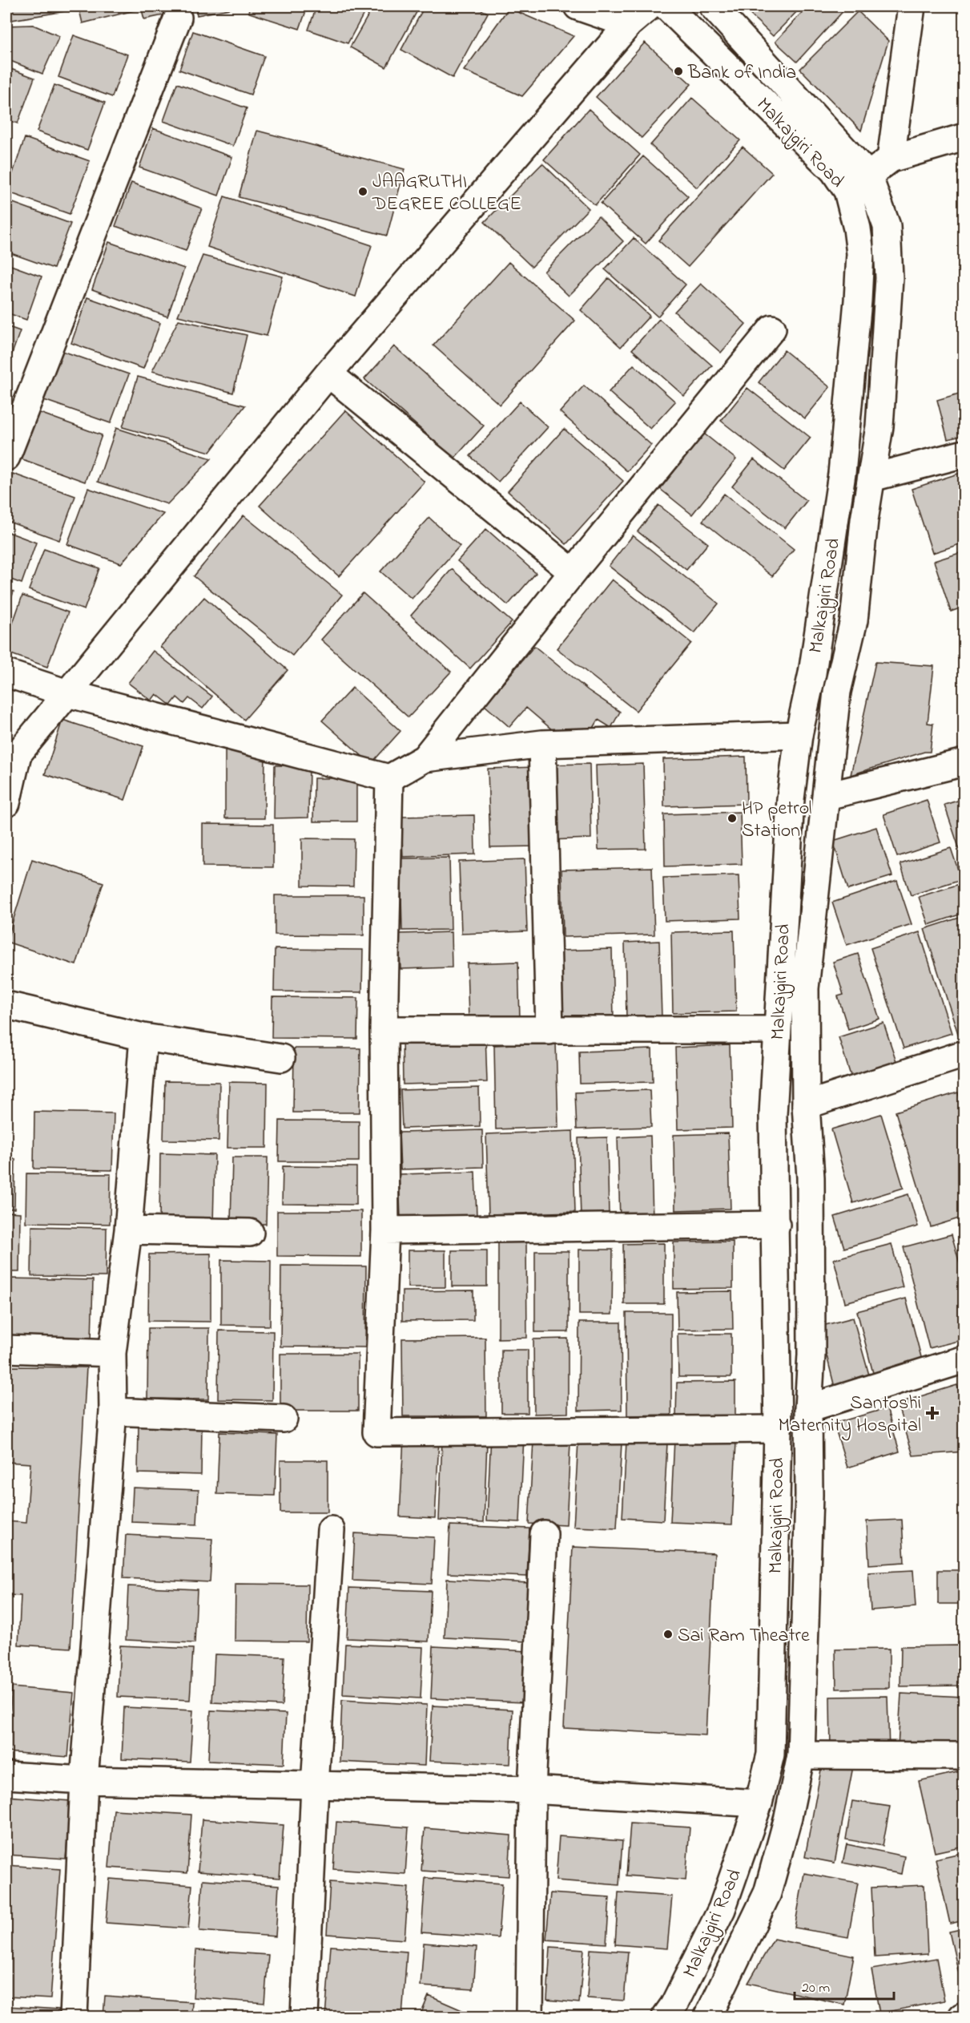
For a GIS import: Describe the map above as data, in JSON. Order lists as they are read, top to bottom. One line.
{"streets":{"street":["Malkajgiri Road"]},"places":{"other":["Bank of India","JAAGRUTHI DEGREE COLLEGE","HP petrol Station","Sai Ram Theatre"],"health":["Santoshi Maternity Hospital"]},"scale_bar":"20 m"}
